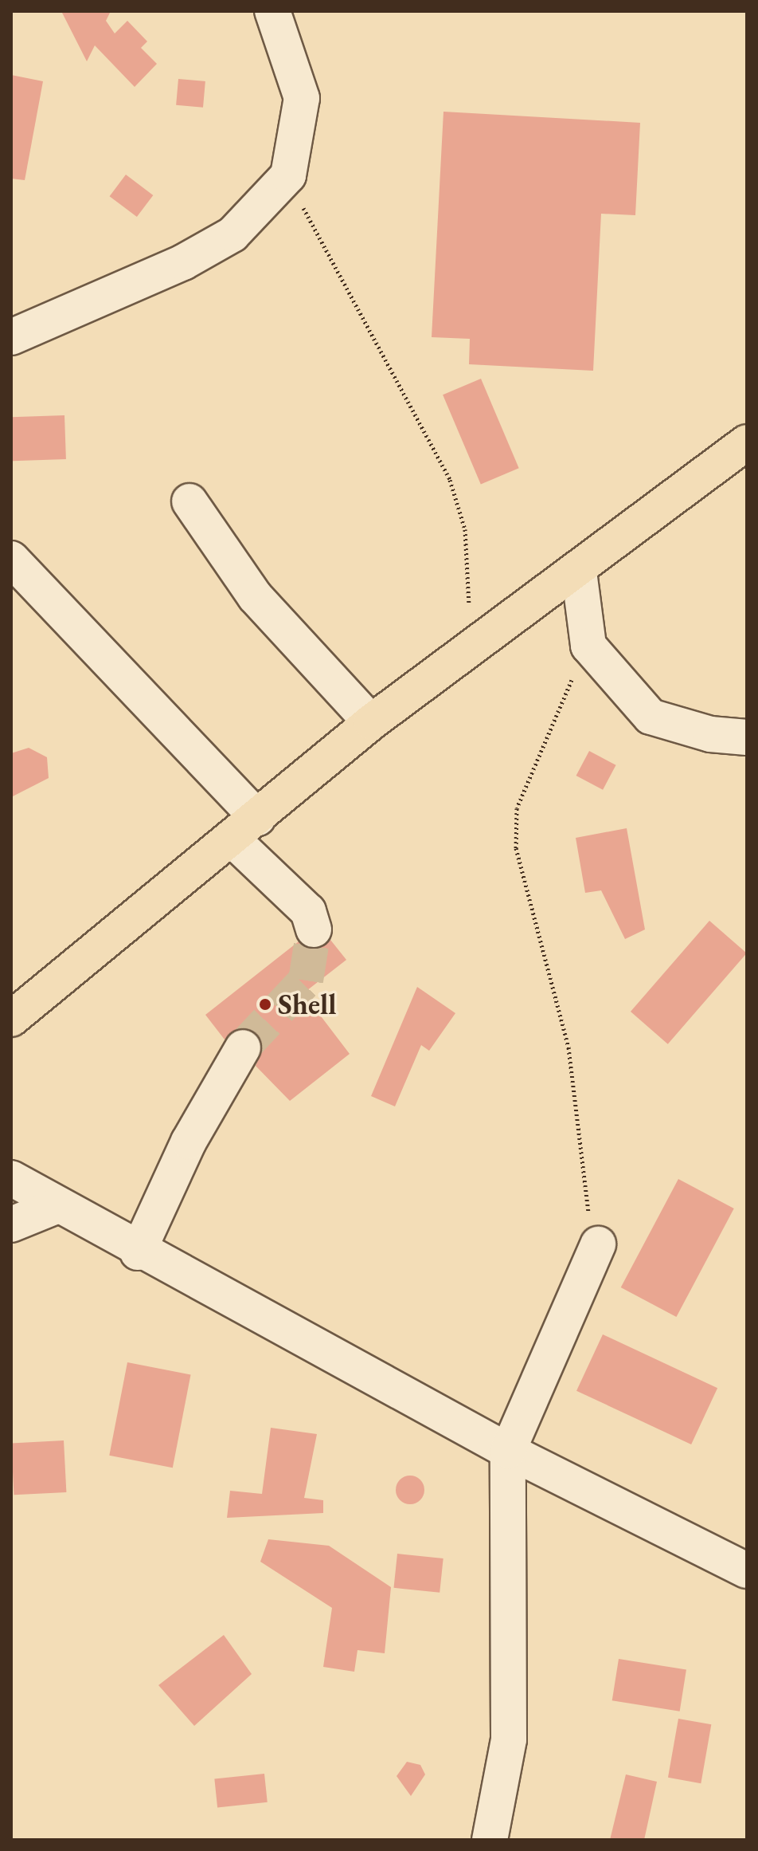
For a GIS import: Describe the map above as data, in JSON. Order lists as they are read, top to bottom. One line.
{"places":["Shell"]}
